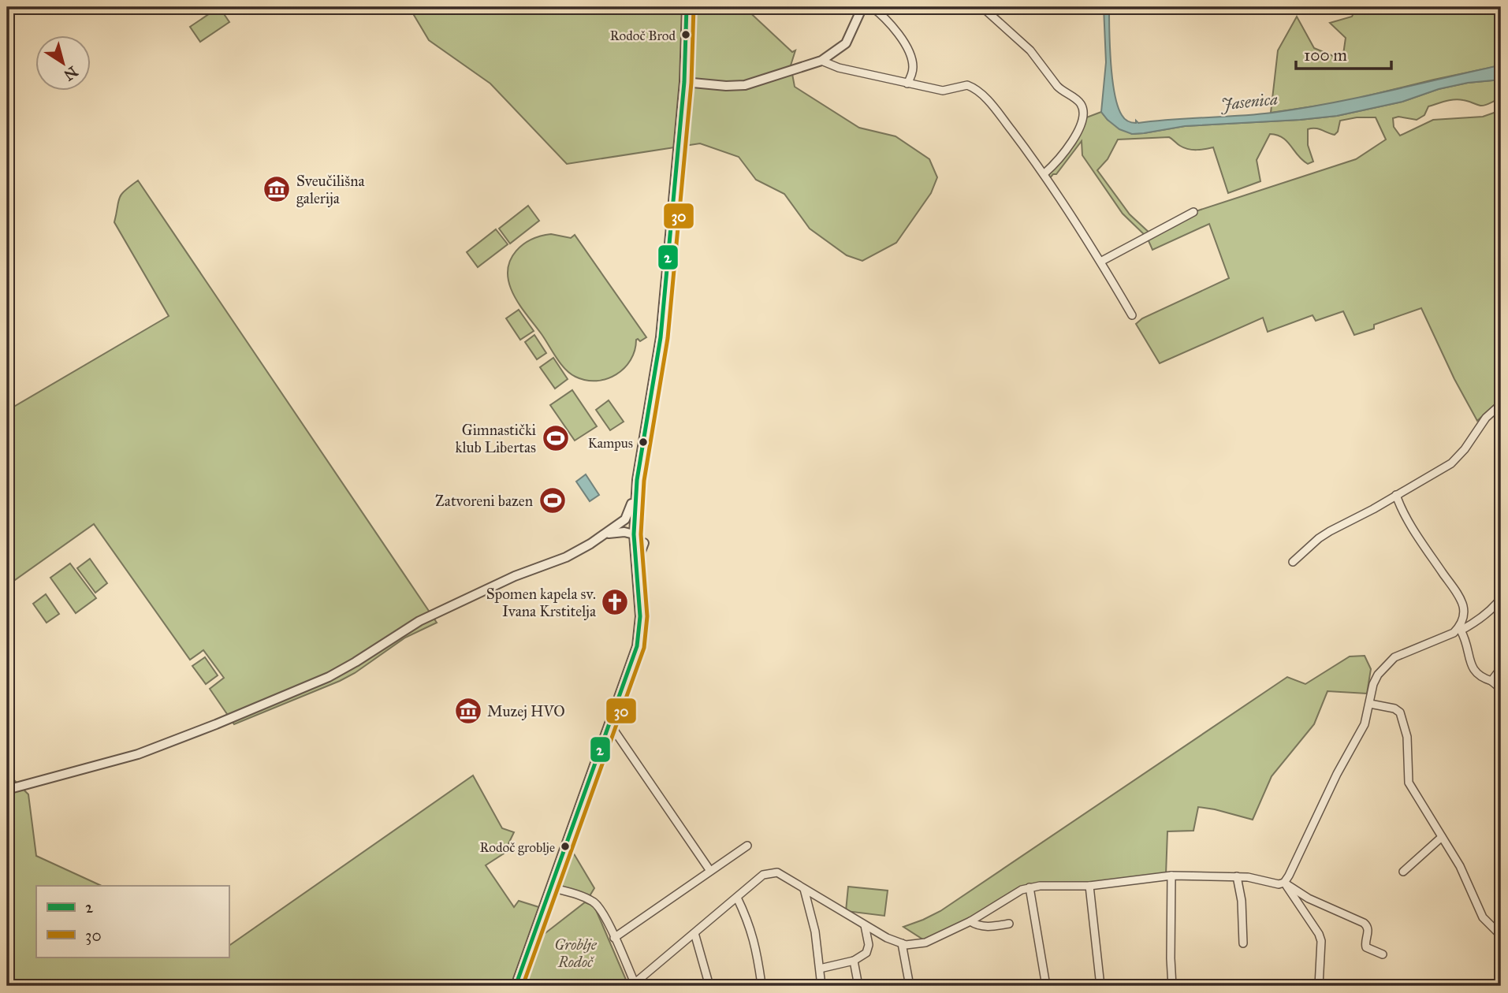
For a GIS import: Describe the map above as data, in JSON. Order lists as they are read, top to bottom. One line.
{"water":["Jasenica"],"parks":["Groblje Rodoč"],"places":{"other":["Rodoč Brod","Kampus","Rodoč groblje"],"museum":["Sveučilišna galerija","Muzej HVO"],"sports":["Gimnastički klub Libertas","Zatvoreni bazen"],"church":["Spomen kapela sv. Ivana Krstitelja"]},"lines":["transit line 2","transit line 30"],"legend":["2","30"],"scale_bar":"100 m","north":"bottom right"}
